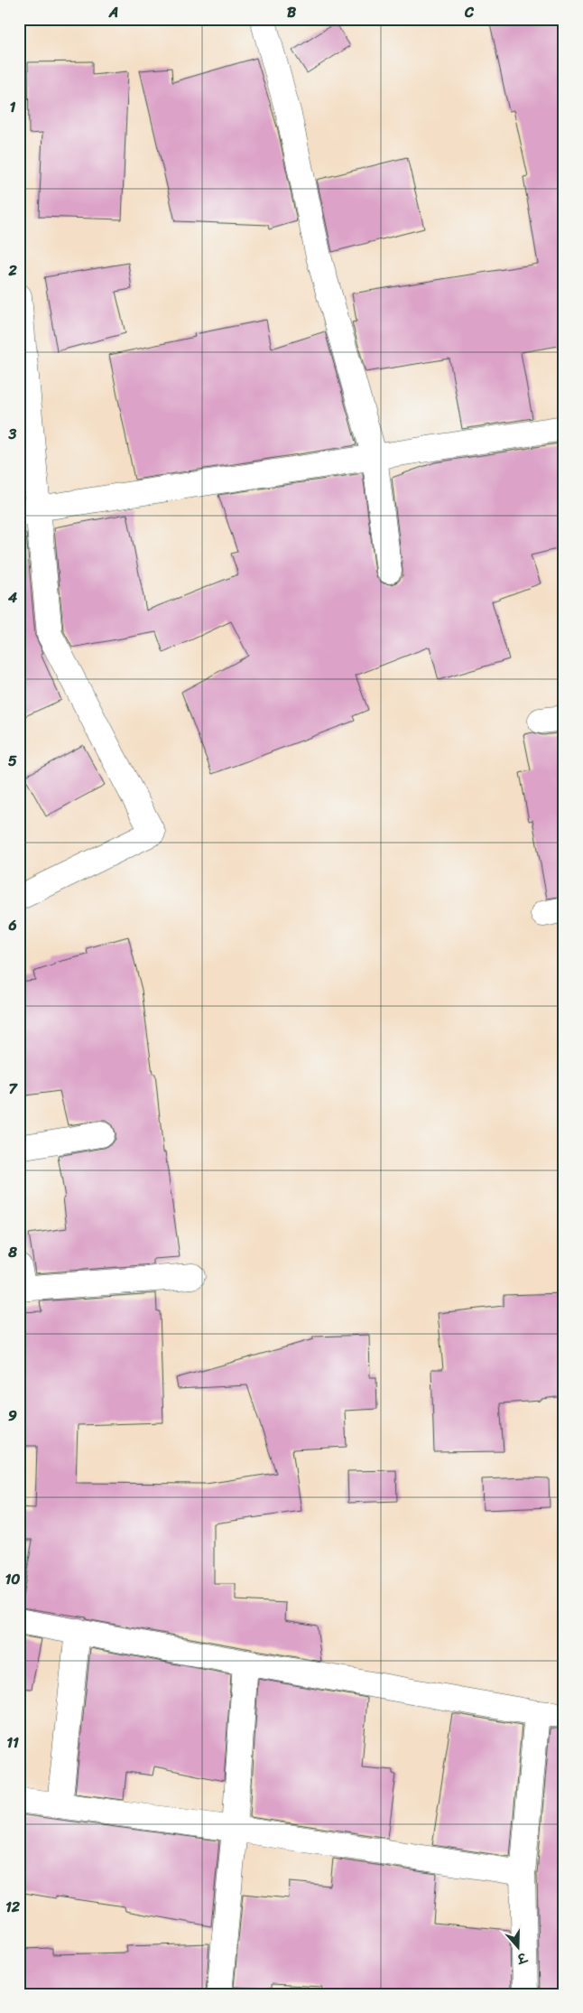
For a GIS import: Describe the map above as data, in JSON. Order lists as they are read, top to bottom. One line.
{"north":"bottom","grid":{"columns":["A","B","C"],"rows":["1","2","3","4","5","6","7","8","9","10","11","12"]}}
